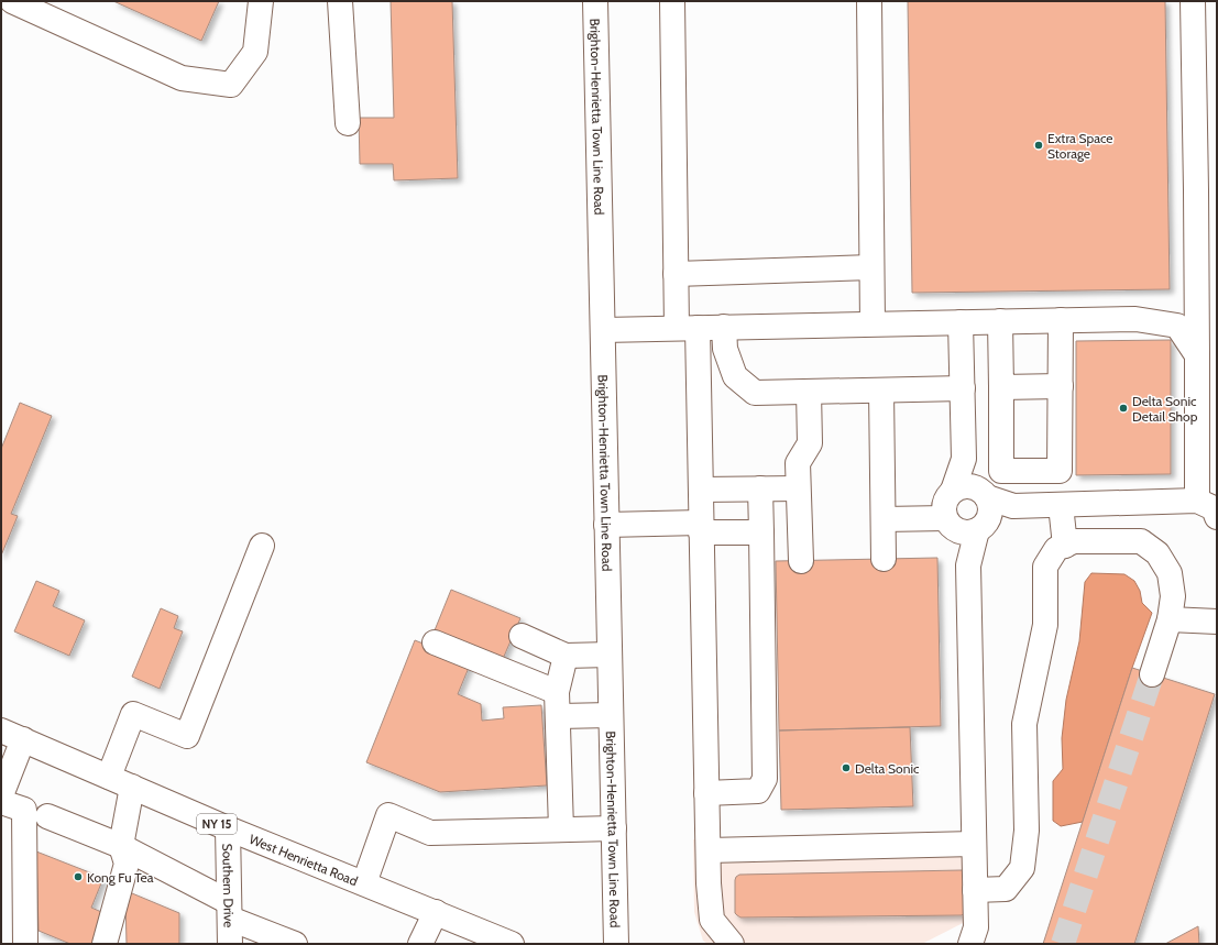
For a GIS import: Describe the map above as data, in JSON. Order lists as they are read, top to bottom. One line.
{"streets":{"street":["Brighton-Henrietta Town Line Road","NY 15","West Henrietta Road","Southern Drive"]},"crossings":[["West Henrietta Road","Southern Drive"]],"places":["Extra Space Storage","Delta Sonic Detail Shop","Delta Sonic","Kong Fu Tea"]}
